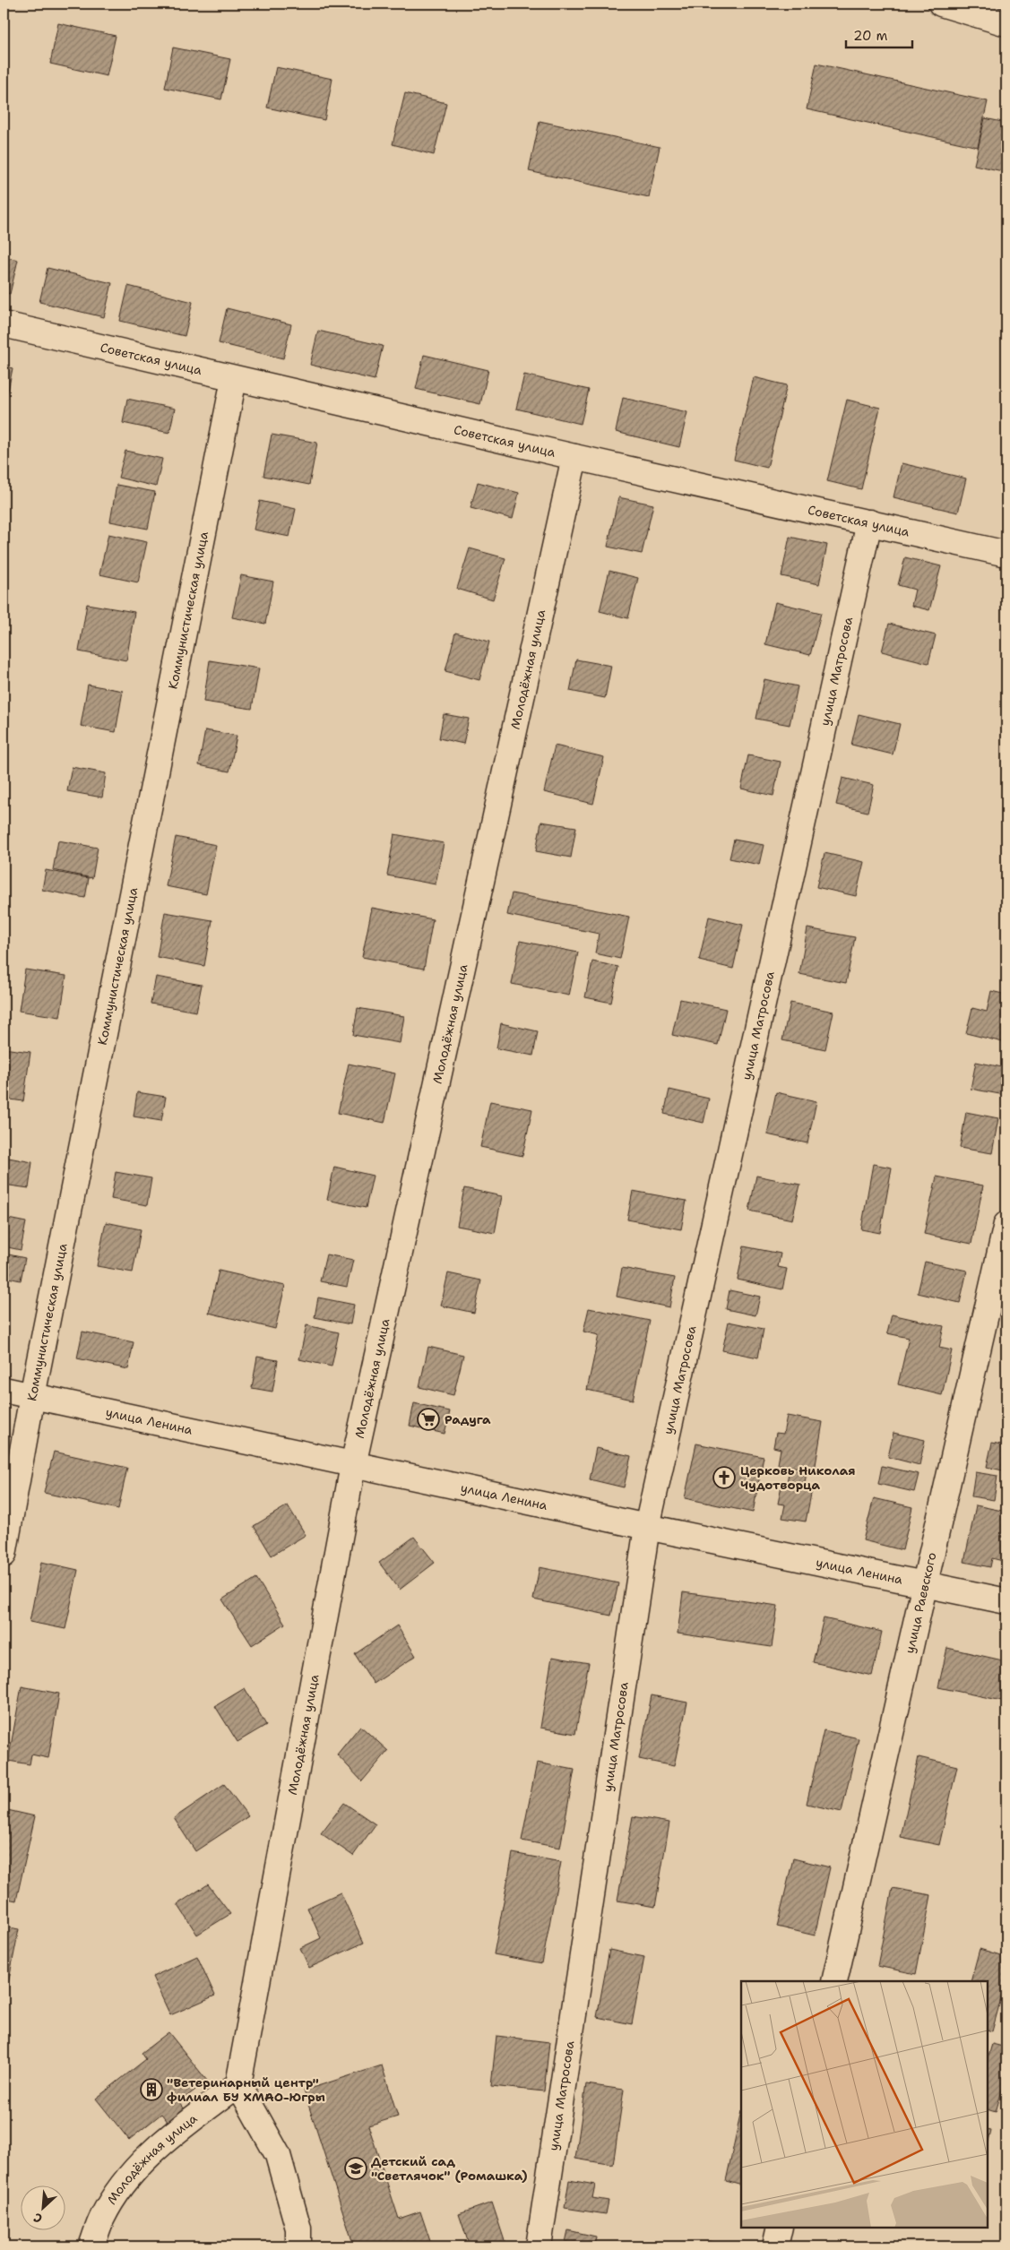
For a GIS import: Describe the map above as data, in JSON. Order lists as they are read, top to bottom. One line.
{"streets":{"street":["Советская улица","Коммунистическая улица","Молодёжная улица","улица Матросова","улица Ленина","улица Раевского"]},"crossings":[["Советская улица","Коммунистическая улица"],["Советская улица","Молодёжная улица"],["Советская улица","улица Матросова"],["Коммунистическая улица","улица Ленина"],["Молодёжная улица","улица Ленина"],["улица Матросова","улица Ленина"],["улица Ленина","улица Раевского"]],"places":{"supermarket":["Радуга"],"church":["Церковь Николая Чудотворца"],"building":["\"Ветеринарный центр\" филиал БУ ХМАО-Югры"],"school or university":["Детский сад \"Светлячок\" (Ромашка)"]},"scale_bar":"20 m","north":"bottom left"}
